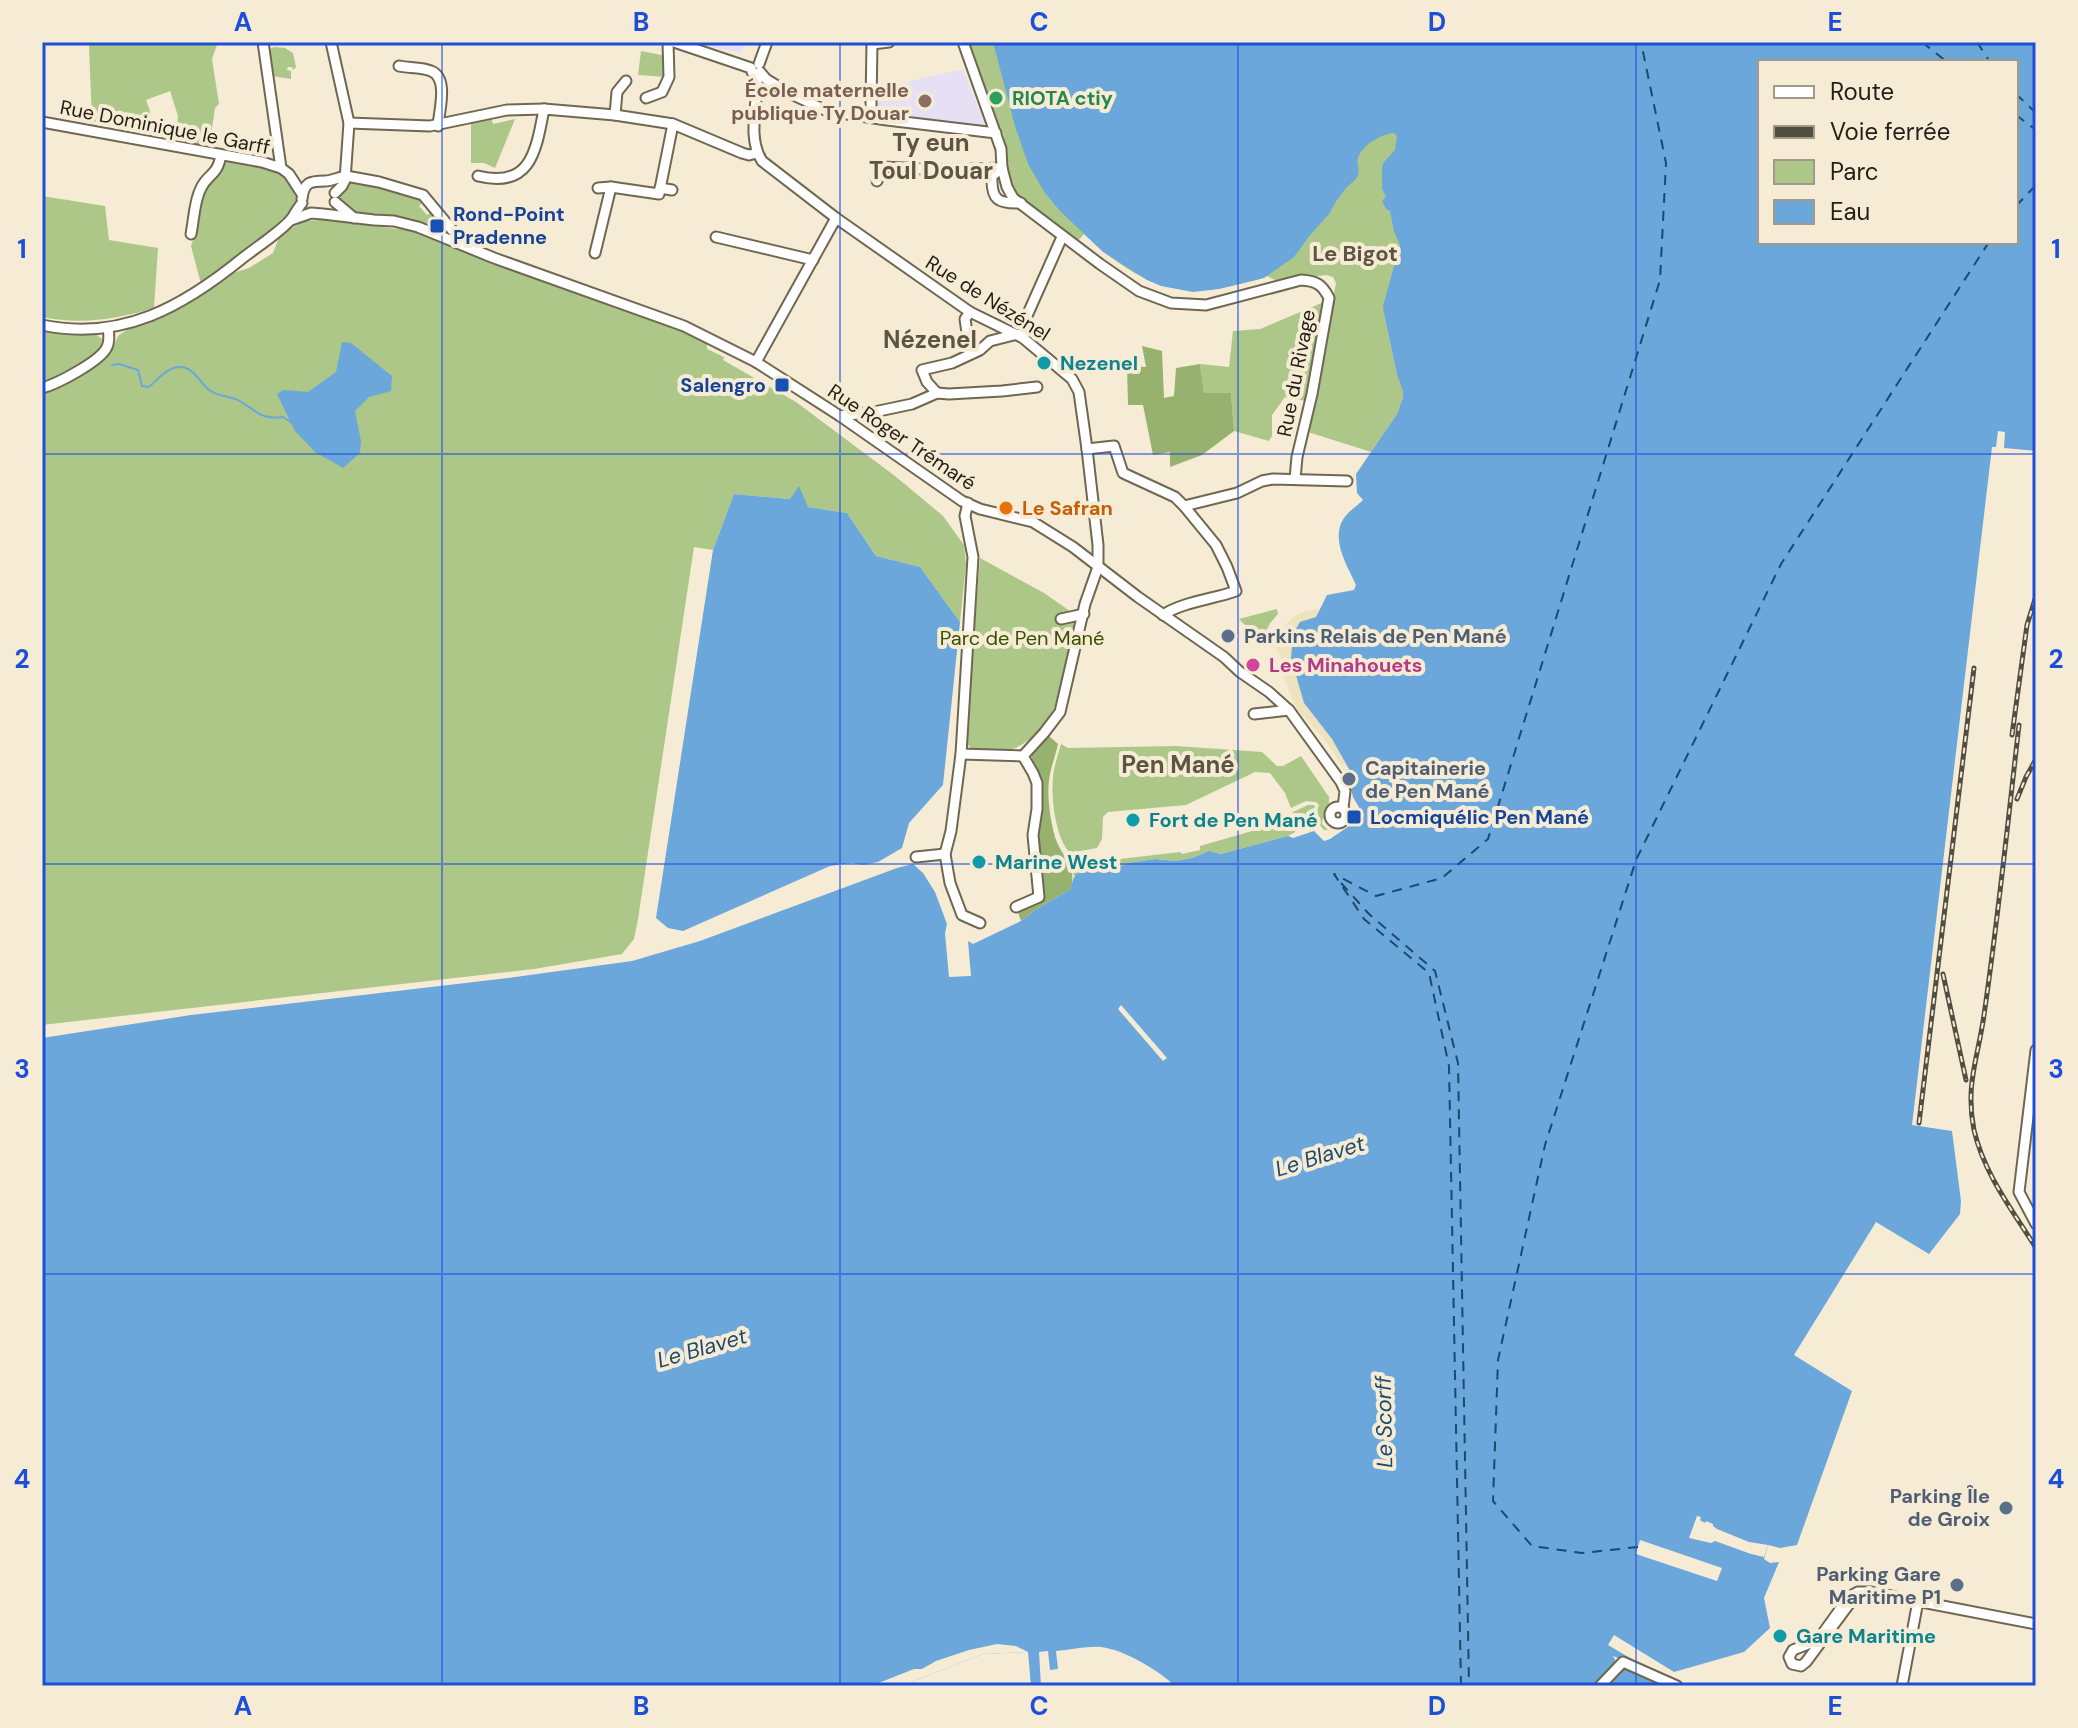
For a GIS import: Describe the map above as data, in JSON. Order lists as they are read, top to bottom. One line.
{"streets":{"street":["Rue Dominique le Garff","Rue de Nézénel","Rue du Rivage","Rue Roger Trémaré"]},"crossings":[["Rue Dominique le Garff","Rue Roger Trémaré"],["Rue de Nézénel","Rue Roger Trémaré"]],"districts":["Ty eun Toul Douar","Le Bigot","Nézenel","Pen Mané"],"water":["Le Blavet","Le Scorff"],"parks":["Parc de Pen Mané"],"places":{"other":["RIOTA ctiy","École maternelle publique Ty Douar","Nezenel","Le Safran","Parkins Relais de Pen Mané","Les Minahouets","Capitainerie de Pen Mané","Fort de Pen Mané","Marine West","Parking Île de Groix","Parking Gare Maritime P1","Gare Maritime"],"transit":["Rond-Point Pradenne","Salengro","Locmiquélic Pen Mané"]},"legend":["Route","Voie ferrée","Parc","Eau"],"grid":{"columns":["A","B","C","D","E"],"rows":["1","2","3","4"]}}
